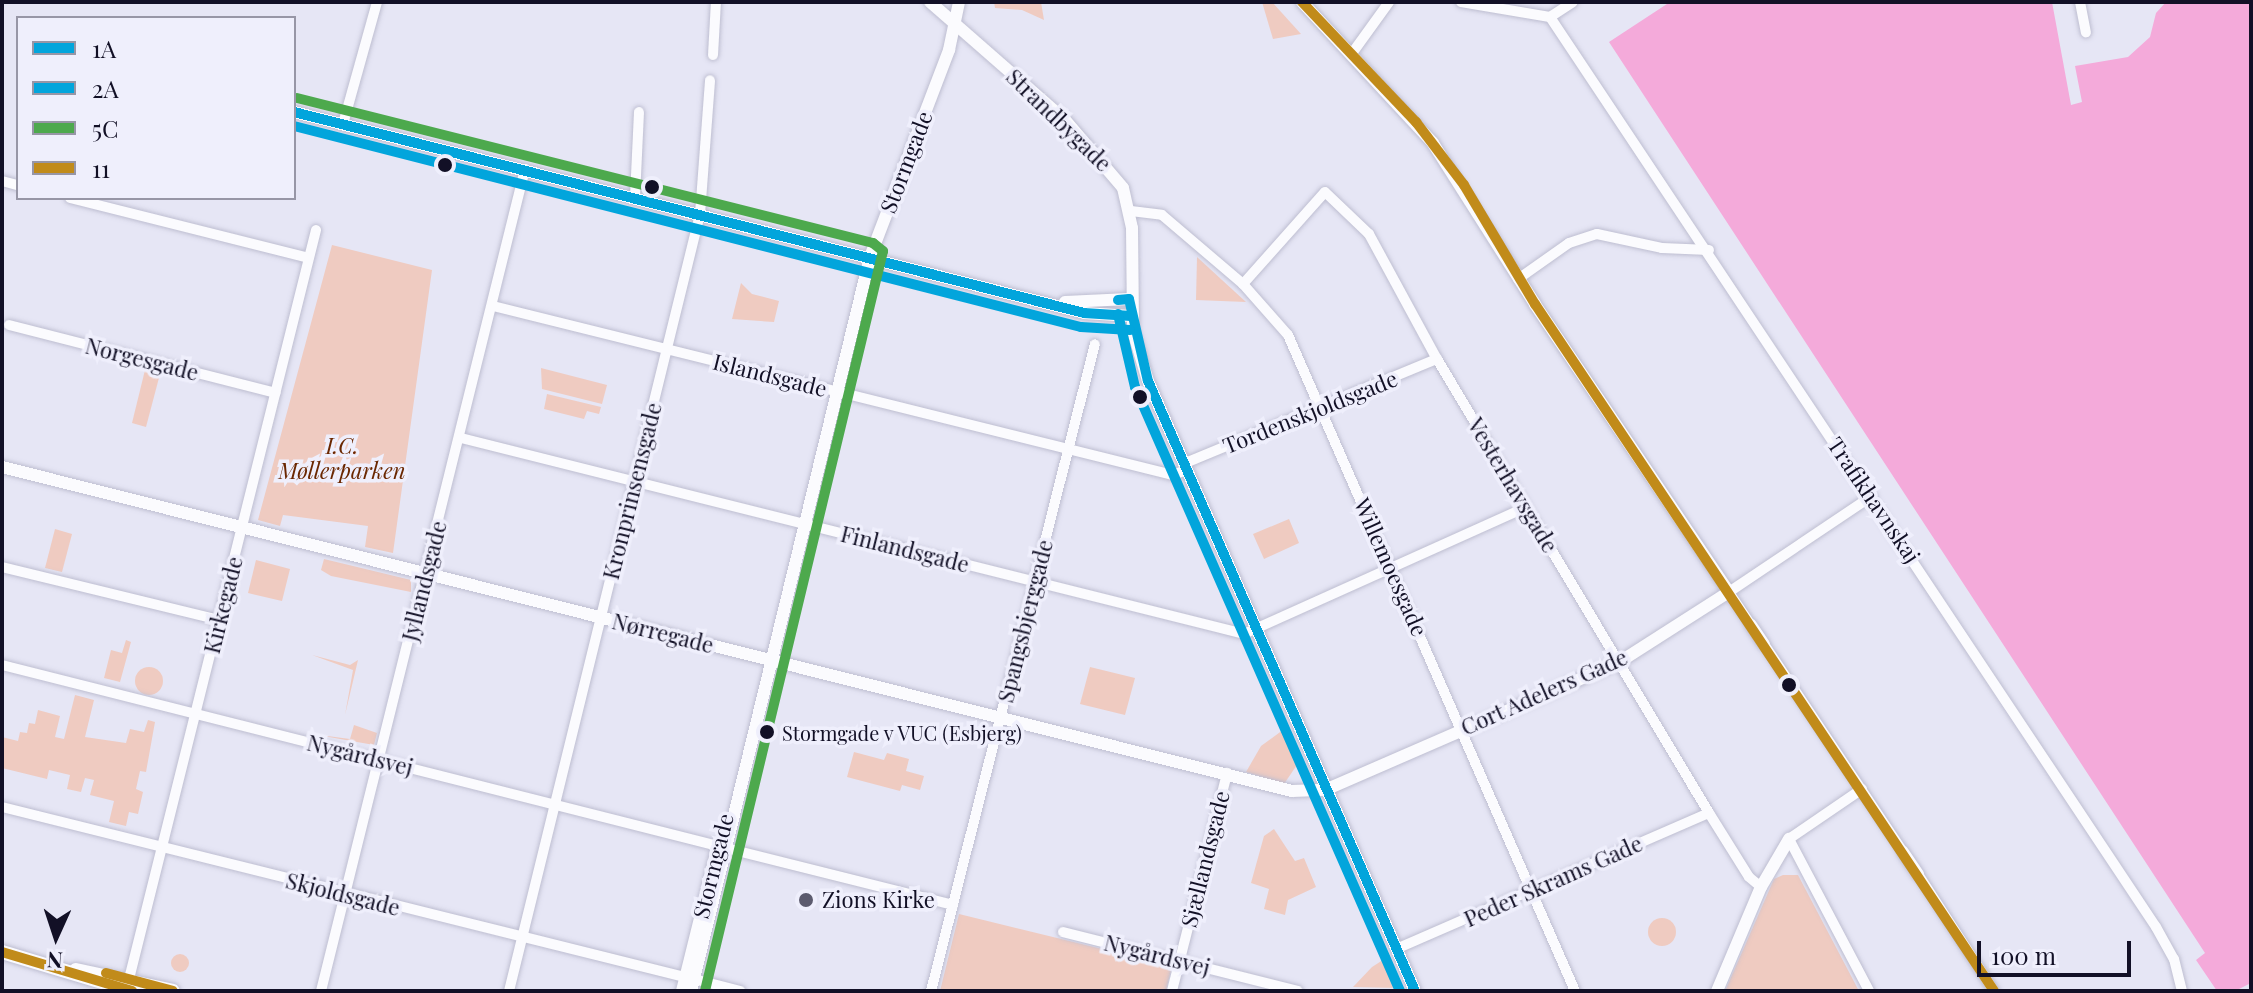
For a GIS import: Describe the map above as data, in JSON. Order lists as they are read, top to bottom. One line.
{"streets":{"street":["Strandbygade","Stormgade","Norgesgade","Islandsgade","Tordenskjoldsgade","Vesterhavsgade","Kronprinsensgade","Trafikhavnskaj","Finlandsgade","Willemoesgade","Jyllandsgade","Kirkegade","Spangsbjerggade","Nørregade","Cort Adelers Gade","Nygårdsvej","Sjællandsgade","Peder Skrams Gade","Skjoldsgade"]},"crossings":[["Strandbygade","Stormgade"],["Strandbygade","Islandsgade"],["Strandbygade","Tordenskjoldsgade"],["Strandbygade","Finlandsgade"],["Strandbygade","Willemoesgade"],["Strandbygade","Nørregade"],["Strandbygade","Cort Adelers Gade"],["Strandbygade","Peder Skrams Gade"],["Stormgade","Islandsgade"],["Stormgade","Finlandsgade"],["Stormgade","Nørregade"],["Stormgade","Nygårdsvej"],["Stormgade","Skjoldsgade"],["Norgesgade","Kirkegade"],["Islandsgade","Tordenskjoldsgade"],["Islandsgade","Kronprinsensgade"],["Islandsgade","Jyllandsgade"],["Islandsgade","Spangsbjerggade"],["Tordenskjoldsgade","Vesterhavsgade"],["Tordenskjoldsgade","Willemoesgade"],["Vesterhavsgade","Willemoesgade"],["Vesterhavsgade","Cort Adelers Gade"],["Vesterhavsgade","Peder Skrams Gade"],["Kronprinsensgade","Finlandsgade"],["Kronprinsensgade","Nørregade"],["Kronprinsensgade","Nygårdsvej"],["Kronprinsensgade","Skjoldsgade"],["Trafikhavnskaj","Cort Adelers Gade"],["Finlandsgade","Jyllandsgade"],["Finlandsgade","Spangsbjerggade"],["Willemoesgade","Cort Adelers Gade"],["Willemoesgade","Peder Skrams Gade"],["Jyllandsgade","Nørregade"],["Jyllandsgade","Nygårdsvej"],["Jyllandsgade","Skjoldsgade"],["Kirkegade","Nørregade"],["Kirkegade","Nygårdsvej"],["Kirkegade","Skjoldsgade"],["Spangsbjerggade","Nørregade"],["Spangsbjerggade","Nygårdsvej"],["Nørregade","Cort Adelers Gade"],["Nørregade","Sjællandsgade"],["Nygårdsvej","Sjællandsgade"]],"parks":["I.C. Møllerparken"],"places":["Stormgade v VUC (Esbjerg)","Zions Kirke"],"lines":["transit line 11","transit line 5C","transit line 1A","transit line 2A"],"legend":["1A","2A","5C","11"],"scale_bar":"100 m","north":"bottom"}
